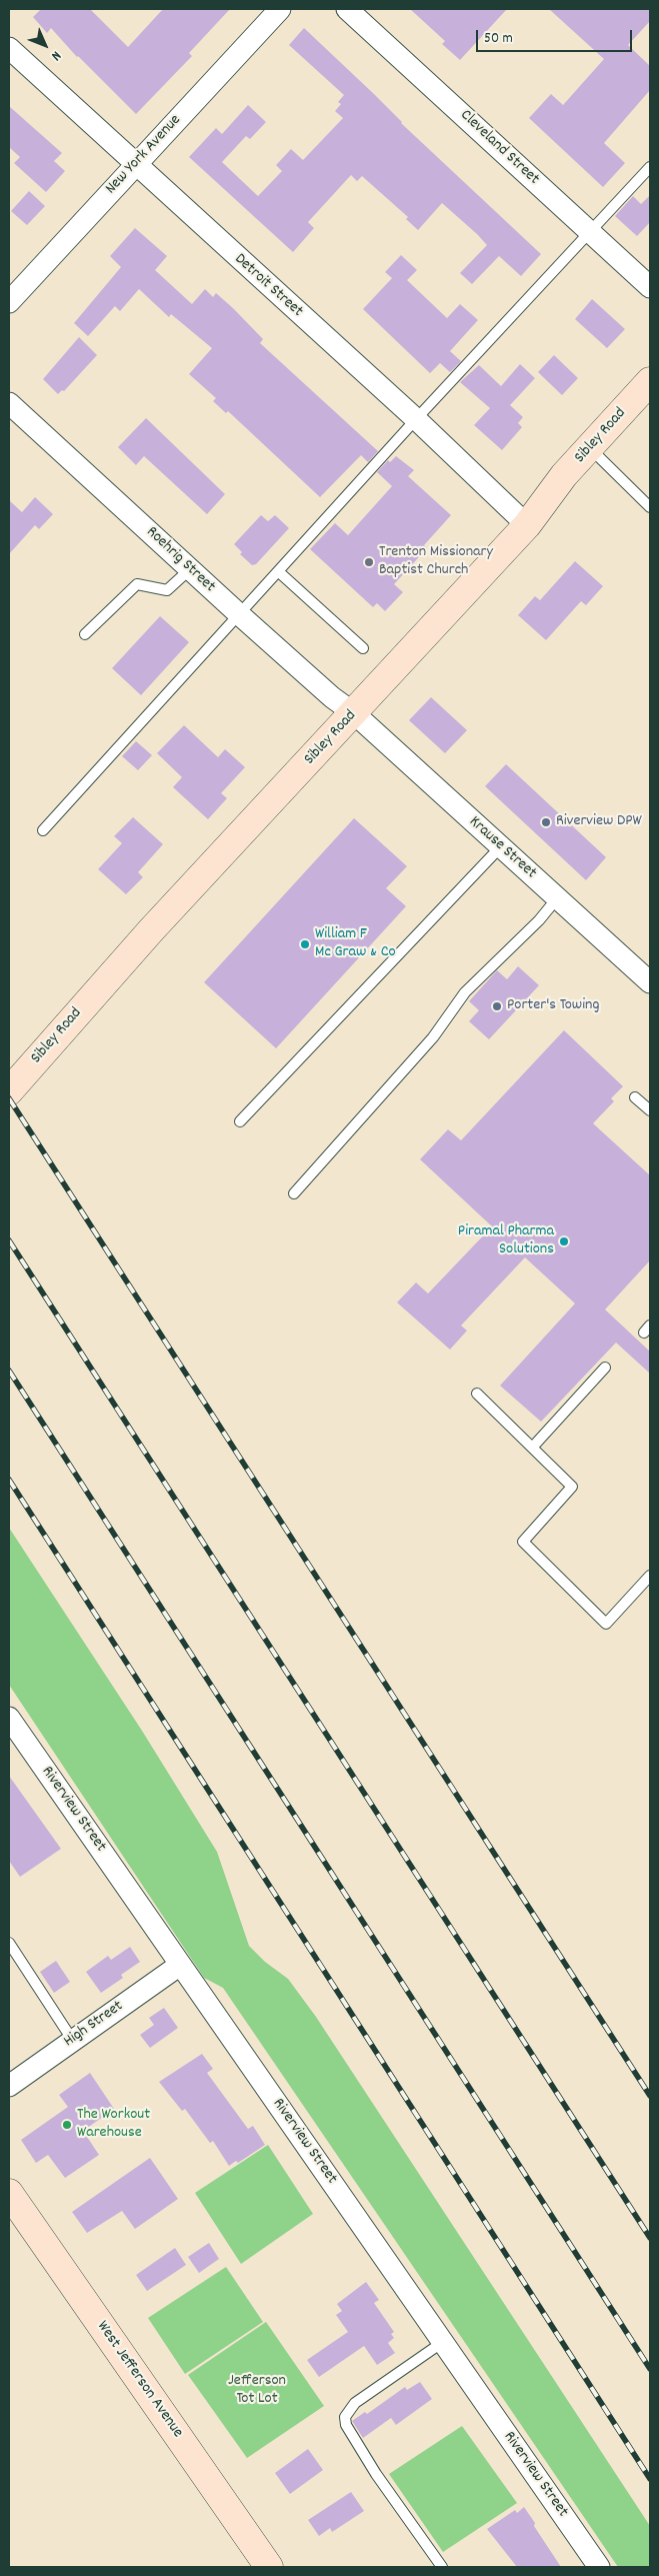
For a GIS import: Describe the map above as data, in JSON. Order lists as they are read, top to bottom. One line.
{"streets":{"main road":["Sibley Road","West Jefferson Avenue"],"street":["Cleveland Street","New York Avenue","Detroit Street","Roehrig Street","Krause Street","Riverview Street","High Street"]},"crossings":[["New York Avenue","Detroit Street"],["Detroit Street","Sibley Road"],["Sibley Road","Roehrig Street"],["Sibley Road","Krause Street"],["Roehrig Street","Krause Street"],["Riverview Street","High Street"]],"parks":["Jefferson Tot Lot"],"places":["Trenton Missionary Baptist Church","Riverview DPW","William F Mc Graw & Co","Porter's Towing","Piramal Pharma Solutions","The Workout Warehouse"],"scale_bar":"50 m","north":"bottom right"}
